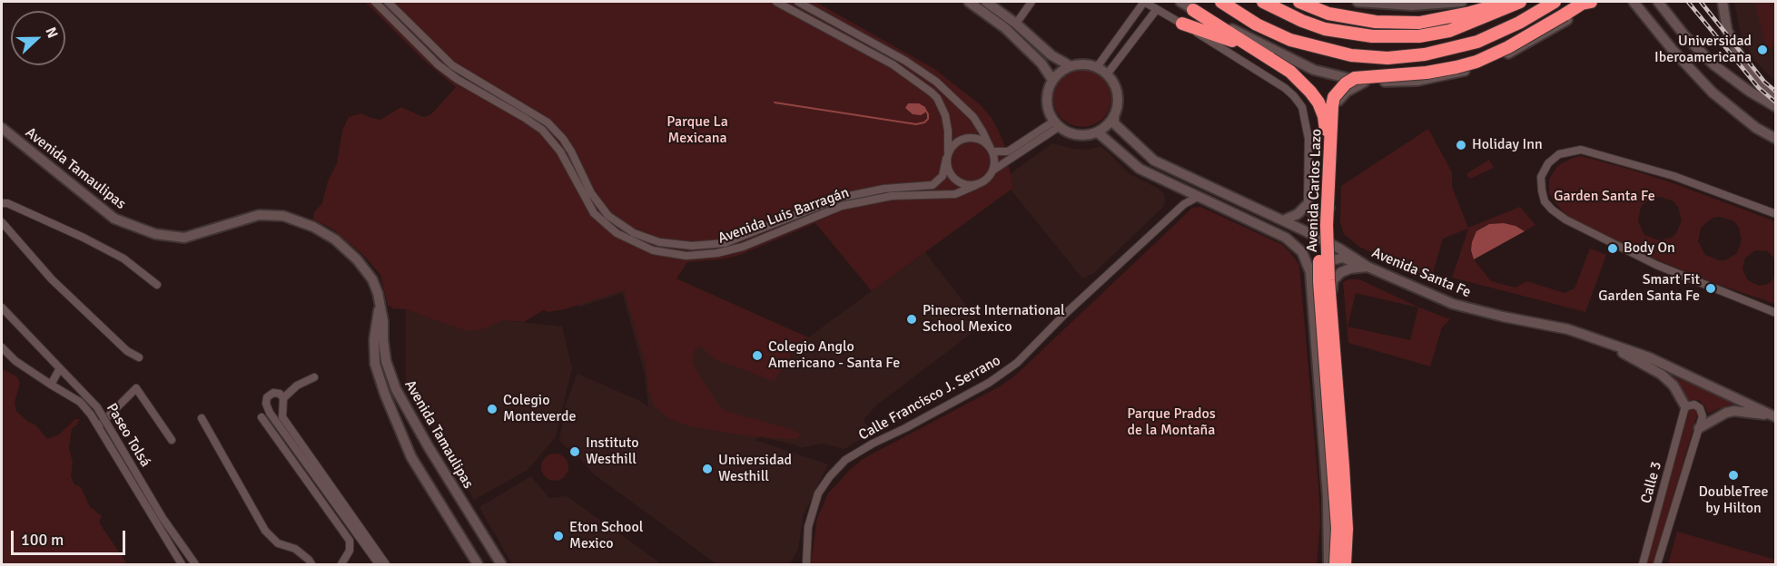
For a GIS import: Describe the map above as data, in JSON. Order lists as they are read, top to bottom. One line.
{"streets":{"highway":["Avenida Carlos Lazo"],"street":["Avenida Tamaulipas","Avenida Luis Barragán","Avenida Santa Fe","Calle Francisco J. Serrano","Paseo Tolsá","Calle 3"]},"crossings":[["Avenida Carlos Lazo","Avenida Santa Fe"],["Avenida Carlos Lazo","Calle Francisco J. Serrano"]],"parks":["Parque La Mexicana","Garden Santa Fe","Parque Prados de la Montaña"],"places":["Universidad Iberoamericana","Holiday Inn","Body On","Smart Fit Garden Santa Fe","Pinecrest International School Mexico","Colegio Anglo Americano - Santa Fe","Colegio Monteverde","Instituto Westhill","Universidad Westhill","DoubleTree by Hilton","Eton School Mexico"],"scale_bar":"100 m","north":"right"}
